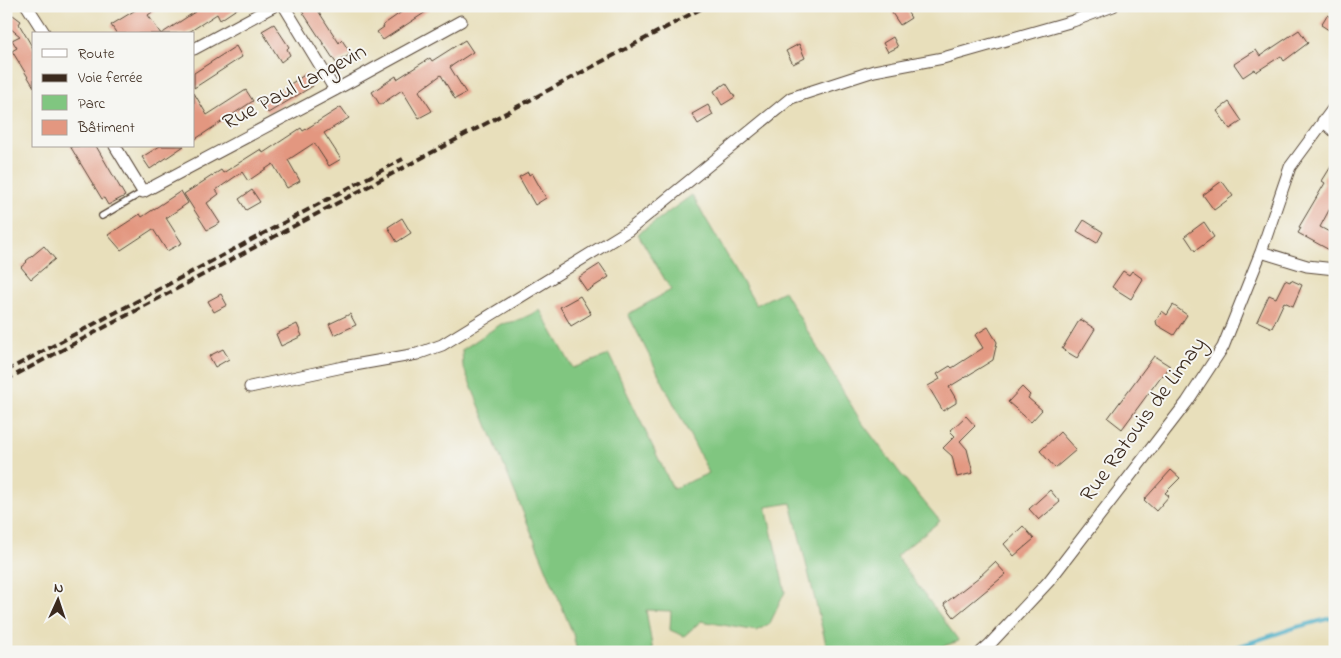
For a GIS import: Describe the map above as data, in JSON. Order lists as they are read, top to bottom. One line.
{"streets":{"street":["Rue Paul Langevin","Rue Ratouis de Limay"]},"legend":["Route","Voie ferrée","Parc","Bâtiment"],"north":"top"}
